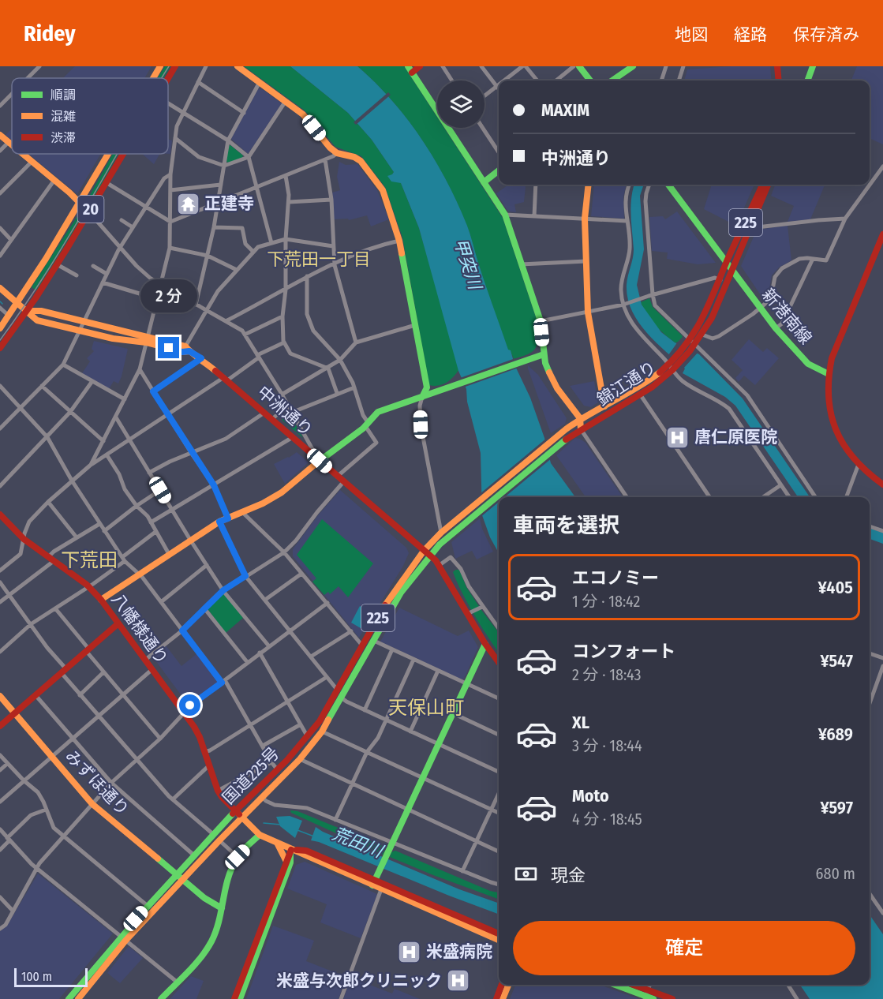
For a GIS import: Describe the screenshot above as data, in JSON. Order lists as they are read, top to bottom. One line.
{"streets":{"main road":["20","225","新港南線","錦江通り","中洲通り","八幡様通り","国道225号","みずほ通り"]},"crossings":[["20","中洲通り"],["新港南線","錦江通り"],["錦江通り","中洲通り"],["錦江通り","国道225号"],["中洲通り","国道225号"],["国道225号","みずほ通り"]],"districts":["下荒田一丁目","下荒田","天保山町"],"water":["甲突川","荒田川"],"places":{"temple":["正建寺"],"hospital":["唐仁原医院","米盛病院","米盛与次郎クリニック"]},"legend":["順調","混雑","渋滞"],"scale_bar":"100 m","page":{"header":"Ridey","nav":["地図","経路","保存済み"],"banner":["MAXIM","中洲通り"],"bubble":"2 分","heading":"車両を選択","list":[{"name":"エコノミー","note":"1 分 · 18:42","value":"¥405"},{"name":"コンフォート","note":"2 分 · 18:43","value":"¥547"},{"name":"XL","note":"3 分 · 18:44","value":"¥689"},{"name":"Moto","note":"4 分 · 18:45","value":"¥597"}],"pay":["現金","680 m"],"buttons":"確定","scale":"100 m"}}
